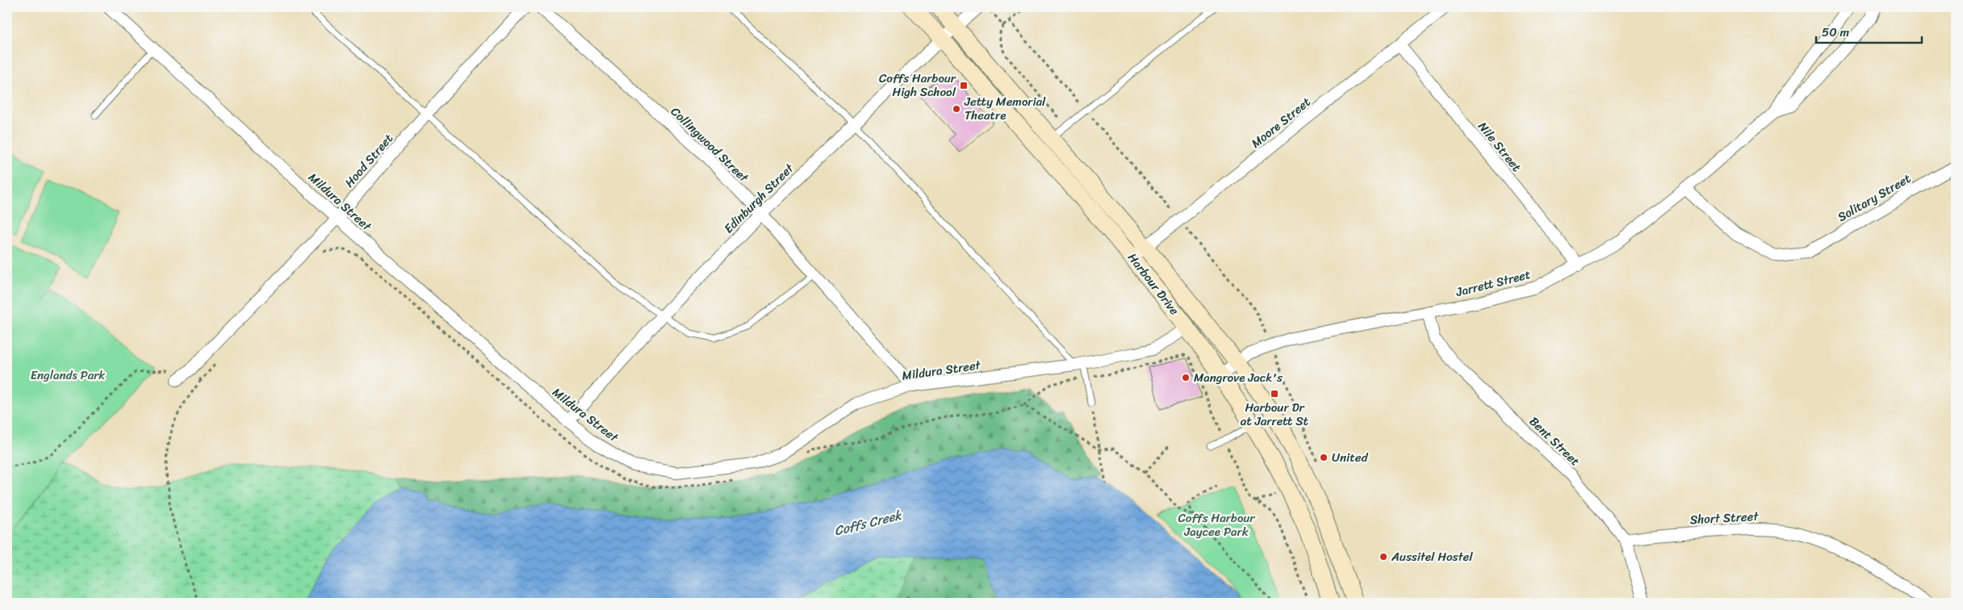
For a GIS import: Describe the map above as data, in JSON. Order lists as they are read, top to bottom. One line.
{"streets":{"street":["Moore Street","Collingwood Street","Nile Street","Hood Street","Solitary Street","Edinburgh Street","Mildura Street","Jarrett Street","Harbour Drive","Bent Street","Short Street"]},"crossings":[["Moore Street","Nile Street"],["Moore Street","Harbour Drive"],["Collingwood Street","Edinburgh Street"],["Collingwood Street","Mildura Street"],["Nile Street","Jarrett Street"],["Hood Street","Mildura Street"],["Solitary Street","Jarrett Street"],["Edinburgh Street","Mildura Street"],["Edinburgh Street","Harbour Drive"],["Mildura Street","Harbour Drive"],["Jarrett Street","Harbour Drive"],["Jarrett Street","Bent Street"],["Bent Street","Short Street"]],"water":["Coffs Creek"],"parks":["Englands Park","Coffs Harbour Jaycee Park"],"places":{"transit":["Coffs Harbour High School","Harbour Dr at Jarrett St"],"other":["Jetty Memorial Theatre","Mangrove Jack's","United","Aussitel Hostel"]},"scale_bar":"50 m"}
